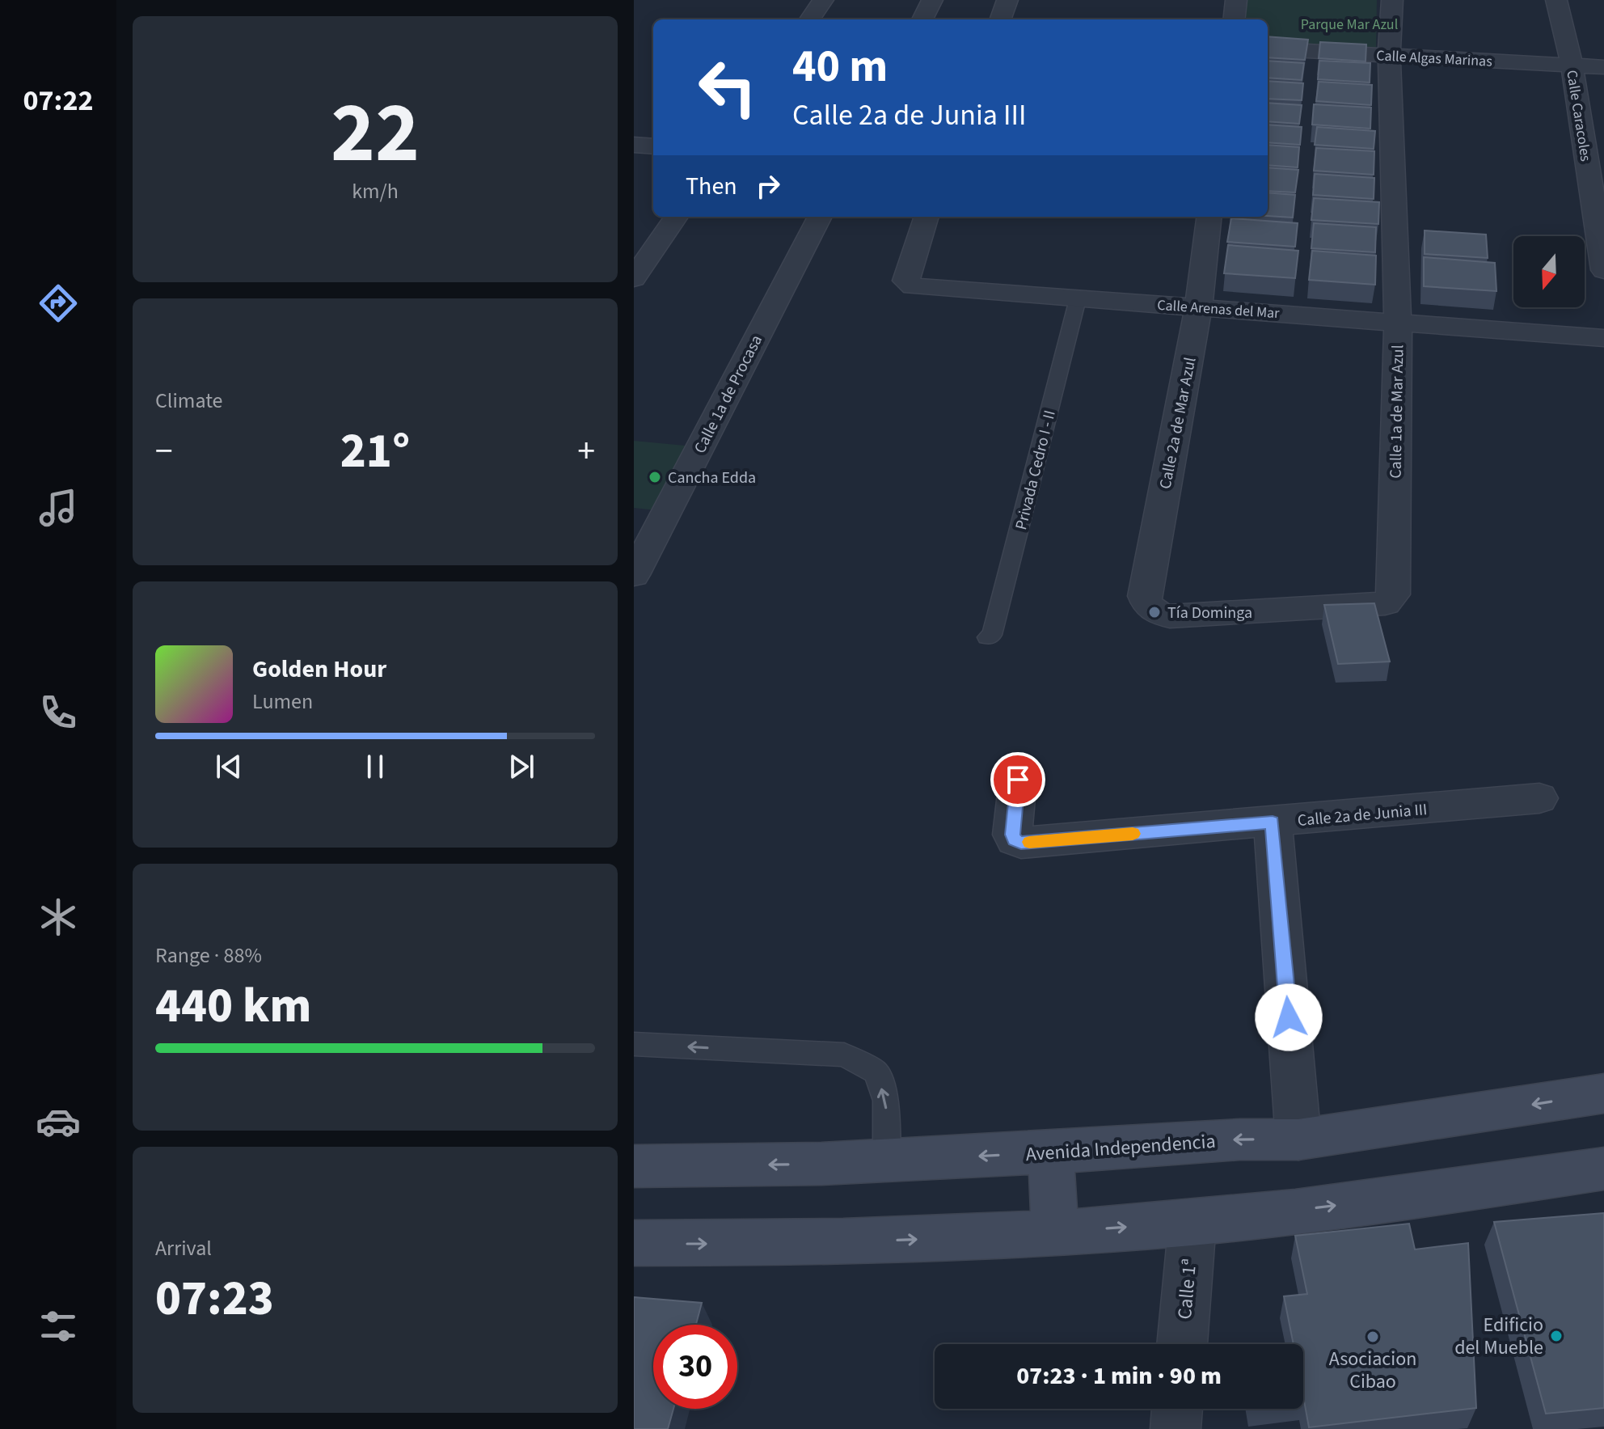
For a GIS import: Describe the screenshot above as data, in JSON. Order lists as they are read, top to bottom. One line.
{"streets":{"main road":["Avenida Independencia"],"street":["Calle Algas Marinas","Calle Caracoles","Calle Arenas del Mar","Calle 1a de Procasa","Calle 1a de Mar Azul","Calle 2a de Mar Azul","Calle 2a de Junia III","Calle 1ª"],"lane":["Privada Cedro I - II"]},"crossings":[["Calle Algas Marinas","Calle Caracoles"],["Calle Algas Marinas","Calle 1a de Mar Azul"],["Calle Arenas del Mar","Calle 1a de Mar Azul"],["Calle Arenas del Mar","Calle 2a de Mar Azul"],["Calle Arenas del Mar","Privada Cedro I - II"],["Calle 1a de Mar Azul","Calle 2a de Mar Azul"]],"parks":["Parque Mar Azul"],"places":["Cancha Edda","Tía Dominga","Edificio del Mueble","Asociacion Cibao"],"north":"bottom","page":{"tabs":"07:22","tile":[["22","km/h"],"Climate",["Range · 88%","440 km"],["Arrival","07:23"]],"turn":["40 m","Calle 2a de Junia III"],"then":"Then","heat":["−","21°","+"],"song":["Golden Hour","Lumen"],"limit":"30","trip":"07:23 · 1 min · 90 m"}}
